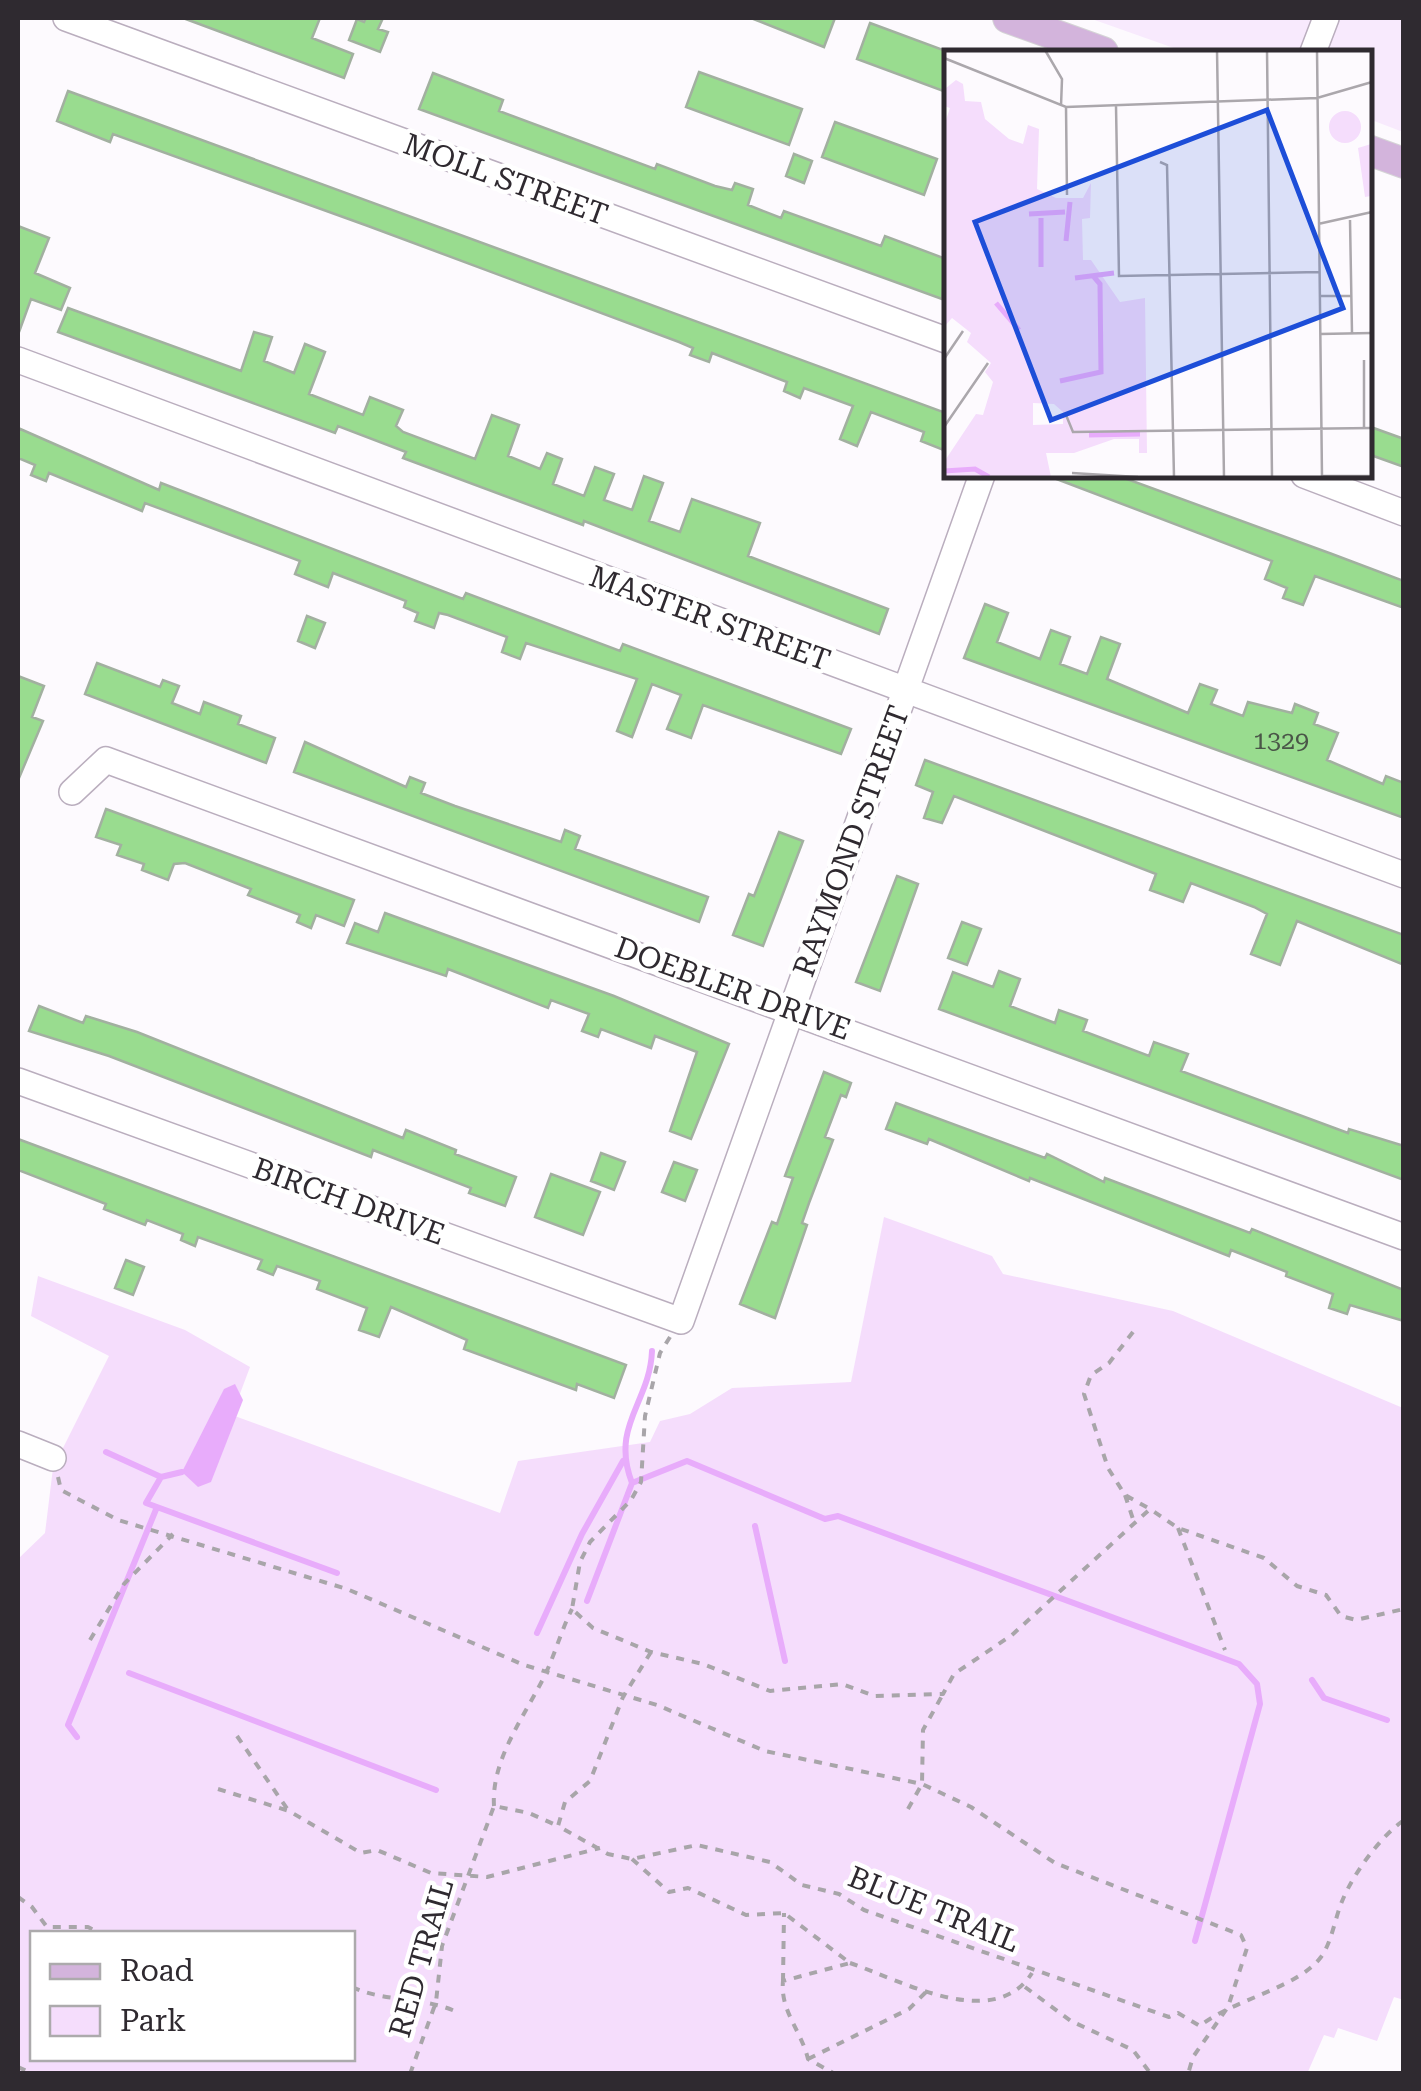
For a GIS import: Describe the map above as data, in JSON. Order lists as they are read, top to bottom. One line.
{"streets":{"street":["MOLL STREET","MASTER STREET","RAYMOND STREET","DOEBLER DRIVE","BIRCH DRIVE"],"path":["BLUE TRAIL","RED TRAIL"]},"crossings":[["MASTER STREET","RAYMOND STREET"],["RAYMOND STREET","DOEBLER DRIVE"],["RAYMOND STREET","BIRCH DRIVE"]],"house_numbers":["1329"],"legend":["Road","Park"]}
